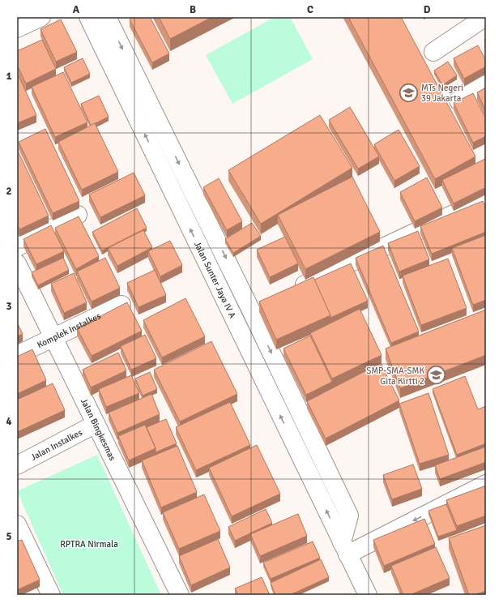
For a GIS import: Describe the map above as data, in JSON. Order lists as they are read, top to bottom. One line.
{"streets":{"street":["Jalan Sunter Jaya IV A","Komplek Instalkes","Jalan Bingkesmas","Jalan Instalkes"]},"crossings":[["Komplek Instalkes","Jalan Bingkesmas"],["Jalan Bingkesmas","Jalan Instalkes"]],"parks":["RPTRA Nirmala"],"places":{"school or university":["MTs Negeri 39 Jakarta","SMP-SMA-SMK Gita Kirtti 2"]},"grid":{"columns":["A","B","C","D"],"rows":["1","2","3","4","5"]}}
